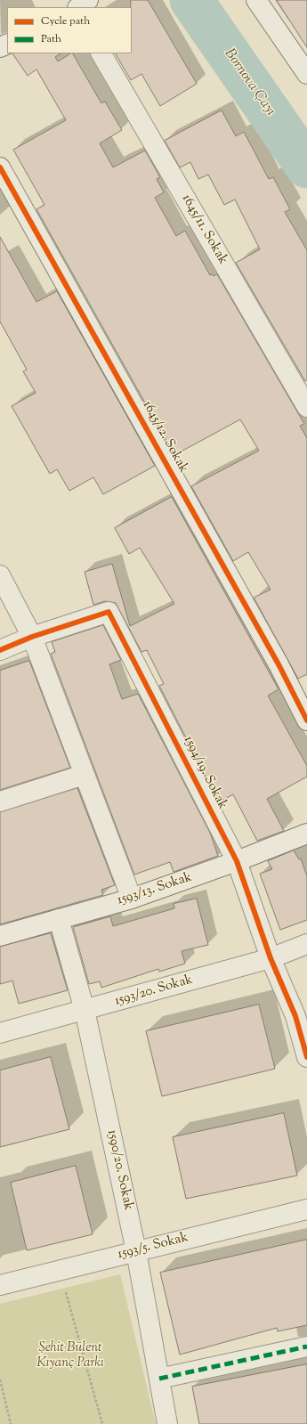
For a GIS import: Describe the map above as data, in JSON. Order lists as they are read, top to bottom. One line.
{"streets":{"street":["1645/11. Sokak","1645/12. Sokak","1594/19. Sokak","1593/13. Sokak","1593/20. Sokak","1590/20. Sokak","1593/5. Sokak"]},"crossings":[["1594/19. Sokak","1593/13. Sokak"],["1594/19. Sokak","1593/20. Sokak"],["1593/13. Sokak","1590/20. Sokak"],["1593/20. Sokak","1590/20. Sokak"],["1590/20. Sokak","1593/5. Sokak"]],"water":["Bornova Çayı"],"parks":["Şehit Bülent Kıyanç Parkı"],"legend":["Cycle path","Path"]}
